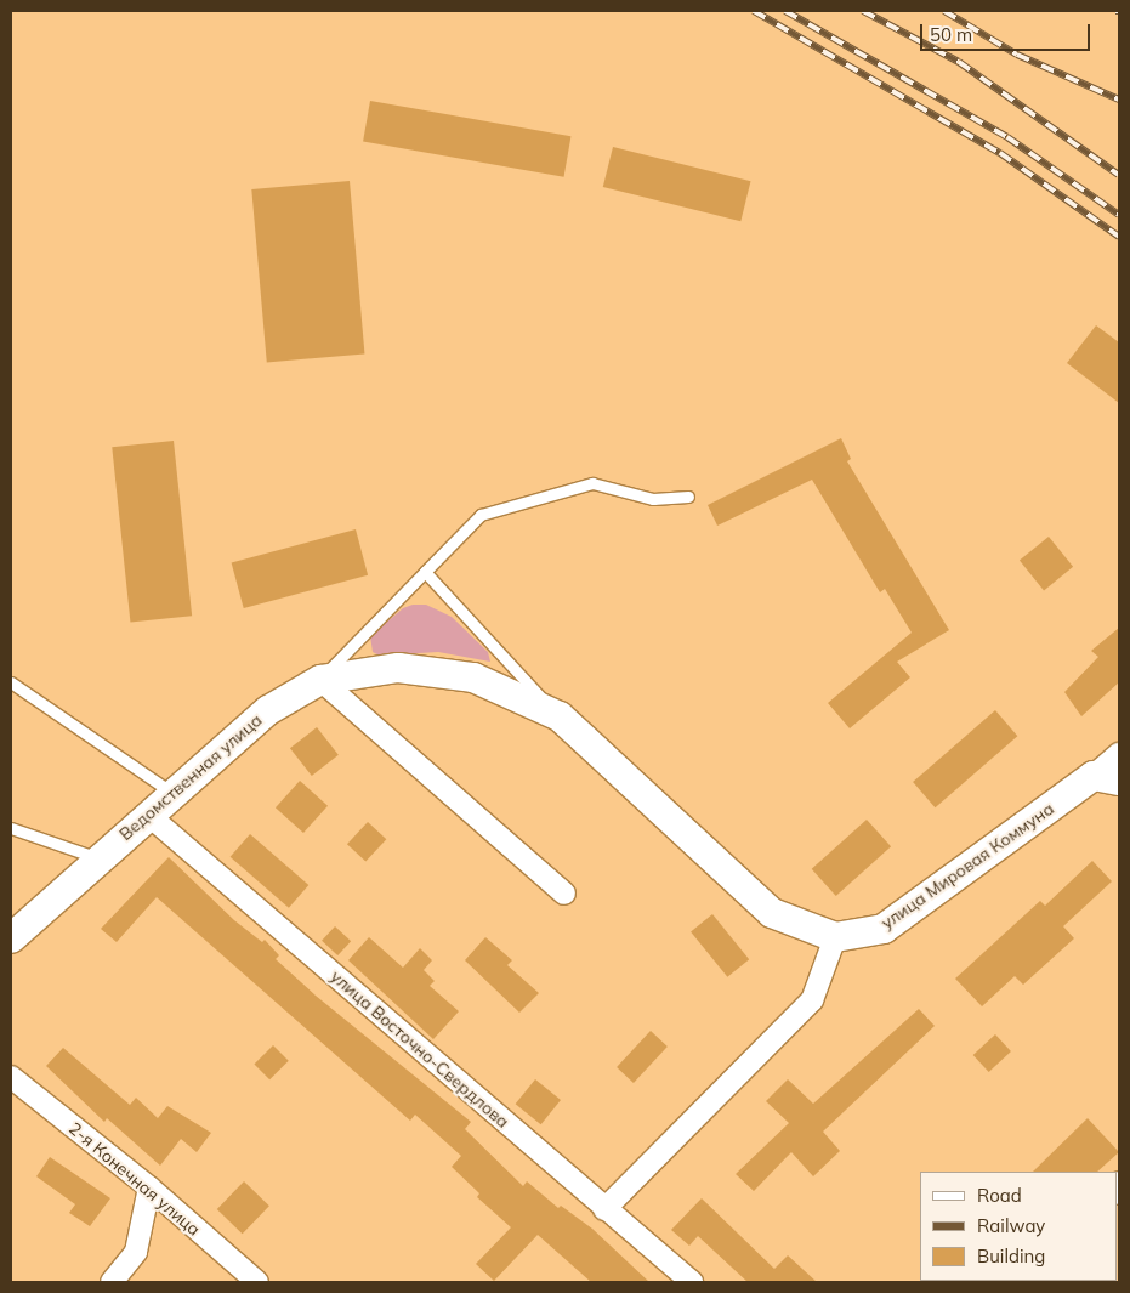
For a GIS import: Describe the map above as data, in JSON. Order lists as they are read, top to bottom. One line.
{"streets":{"main road":["Ведомственная улица","улица Мировая Коммуна"],"street":["улица Восточно-Свердлова","2-я Конечная улица"]},"crossings":[["Ведомственная улица","улица Мировая Коммуна"],["Ведомственная улица","улица Восточно-Свердлова"]],"legend":["Road","Railway","Building"],"scale_bar":"50 m"}
